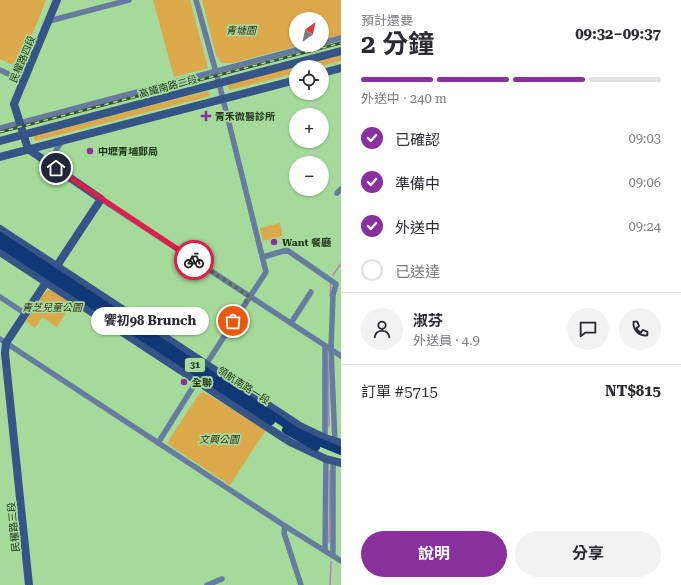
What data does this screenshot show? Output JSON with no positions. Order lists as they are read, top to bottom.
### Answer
{
  "streets": {
    "main road": ["31", "領航南路一段"],
    "street": ["民權路四段", "高鐵南路二段", "民權路三段"]
  },
  "crossings": [
    ["民權路四段", "高鐵南路二段"]
  ],
  "parks": ["青塘園", "青芝兒童公園", "文興公園"],
  "places": {
    "health": ["青禾微醫診所"],
    "other": [
      "中壢青埔郵局",
      "Want 餐廳",
      "饗初98 Brunch",
      "全聯"
    ]
  },
  "north": "top right",
  "page": {
    "heading": ["2 分鐘", "預計還要", "09:32–09:37"],
    "panel": [
      "淑芬",
      "外送員 · 4.9",
      "訂單 #5715",
      "NT$815"
    ],
    "map_buttons": ["+", "−"],
    "bar": "外送中 · 240 m",
    "list": [
      ["已確認", "09:03"],
      ["準備中", "09:06"],
      ["外送中", "09:24"],
      "已送達"
    ],
    "bubble": "饗初98 Brunch",
    "buttons": ["說明", "分享"]
  }
}
